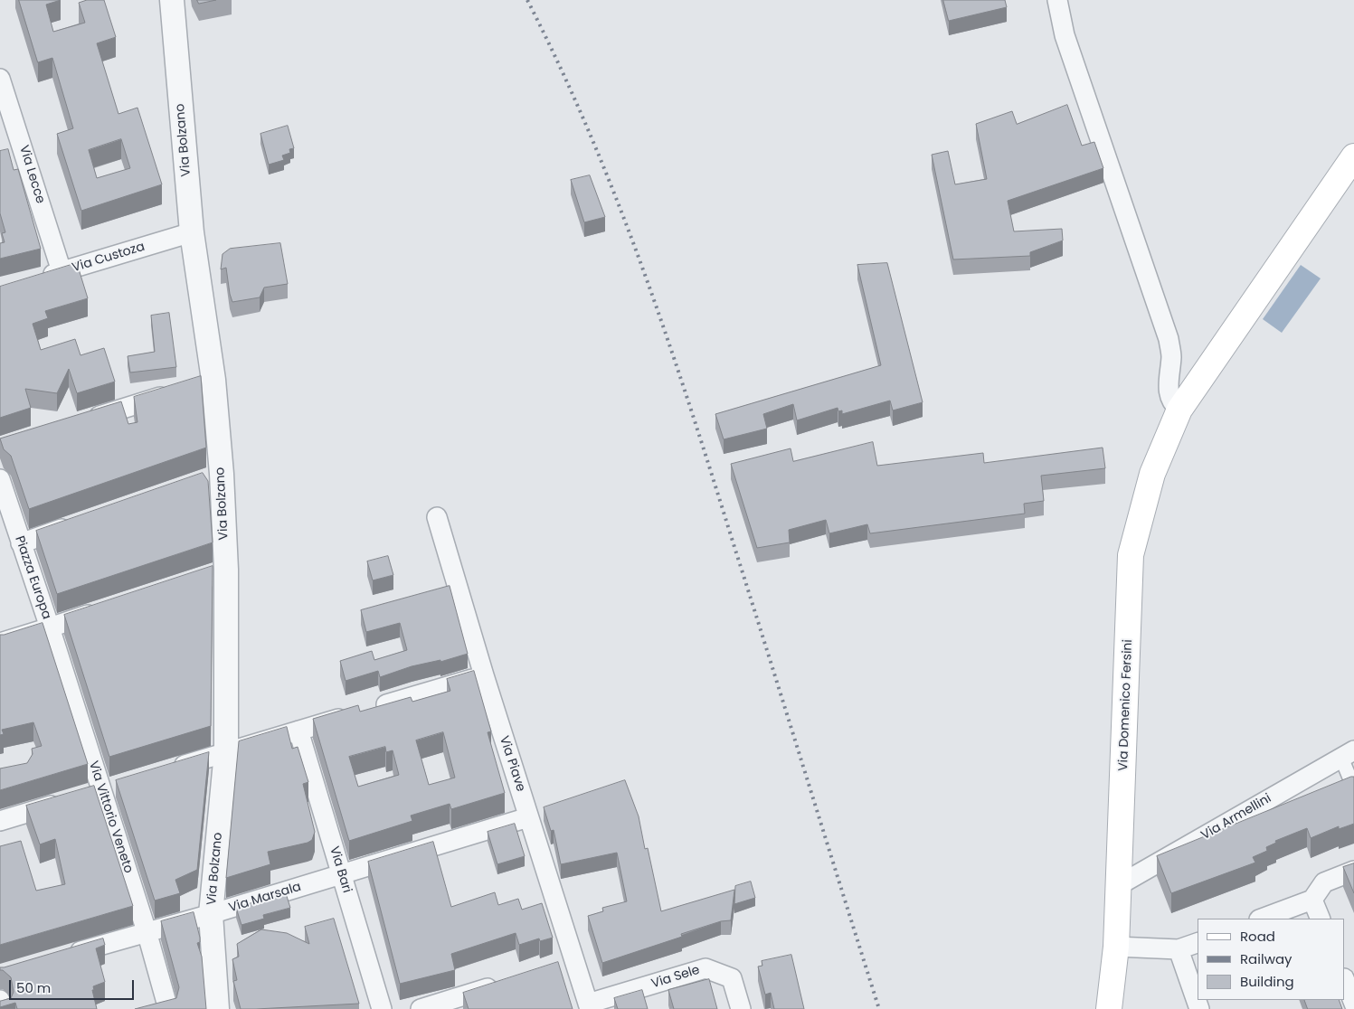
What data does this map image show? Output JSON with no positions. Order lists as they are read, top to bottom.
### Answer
{
  "streets": {
    "main road": ["Via Domenico Fersini"],
    "street": [
      "Via Bolzano",
      "Via Lecce",
      "Via Custoza",
      "Piazza Europa",
      "Via Piave",
      "Via Vittorio Veneto",
      "Via Armellini",
      "Via Bari",
      "Via Marsala",
      "Via Sele"
    ]
  },
  "crossings": [
    ["Via Bolzano", "Via Custoza"],
    ["Via Bolzano", "Via Marsala"],
    ["Via Lecce", "Via Custoza"],
    ["Piazza Europa", "Via Vittorio Veneto"],
    ["Via Domenico Fersini", "Via Armellini"],
    ["Via Piave", "Via Marsala"],
    ["Via Piave", "Via Sele"],
    ["Via Vittorio Veneto", "Via Marsala"],
    ["Via Bari", "Via Marsala"]
  ],
  "legend": ["Road", "Railway", "Building"],
  "scale_bar": "50 m"
}
